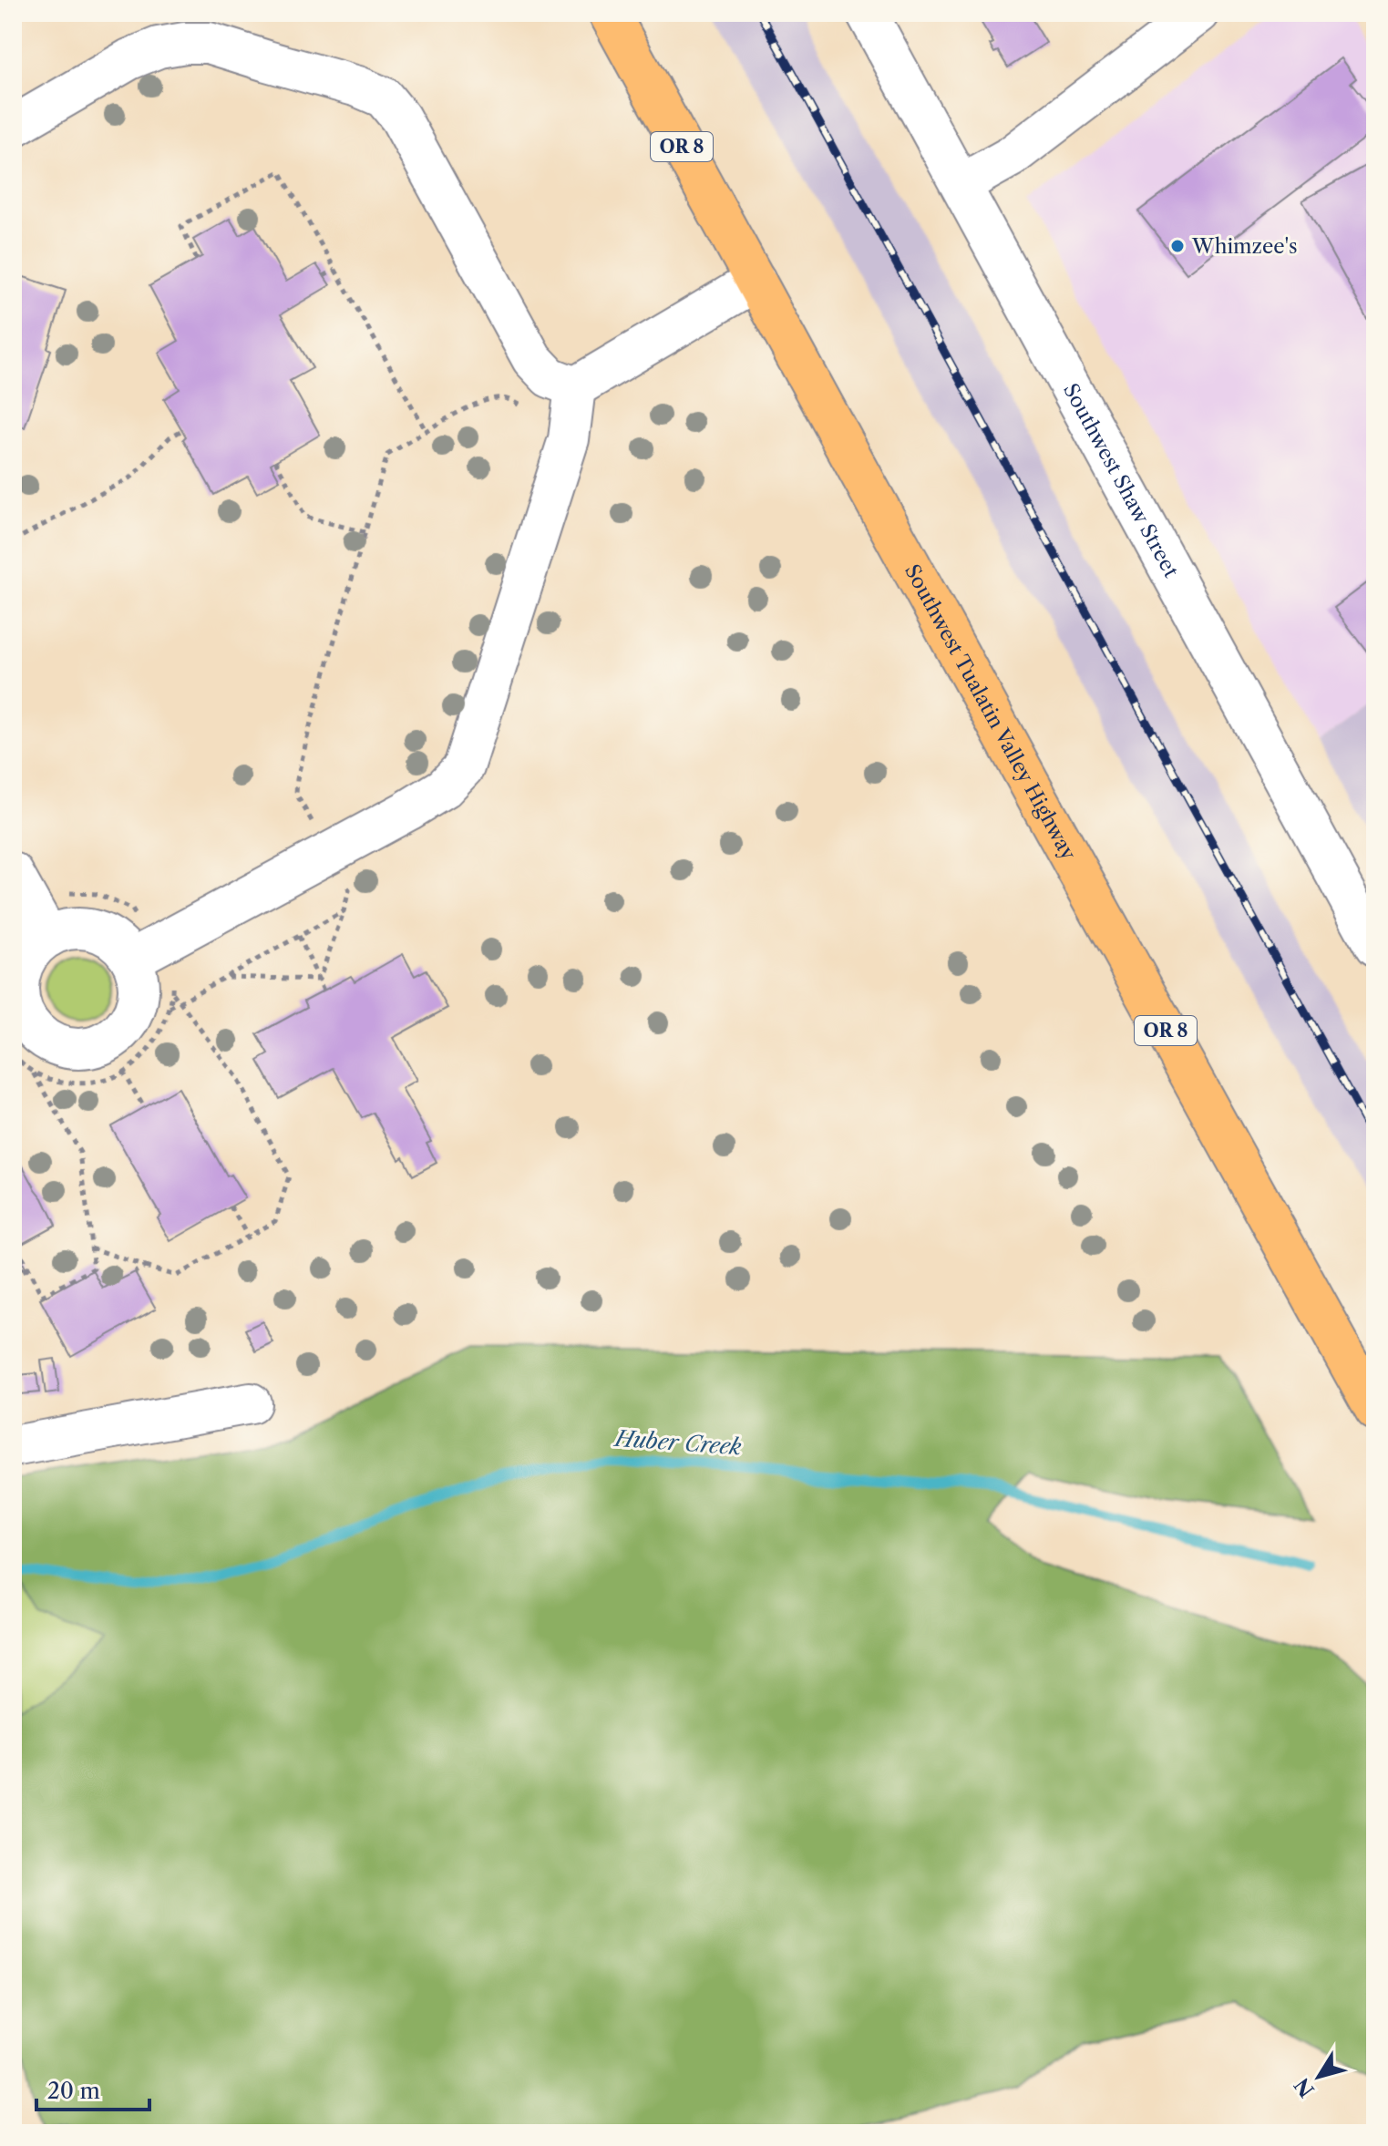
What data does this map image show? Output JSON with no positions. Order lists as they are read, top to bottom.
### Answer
{
  "streets": {
    "main road": ["OR 8", "Southwest Tualatin Valley Highway"],
    "street": ["Southwest Shaw Street"]
  },
  "water": ["Huber Creek"],
  "places": ["Whimzee's"],
  "scale_bar": "20 m",
  "north": "bottom left"
}
